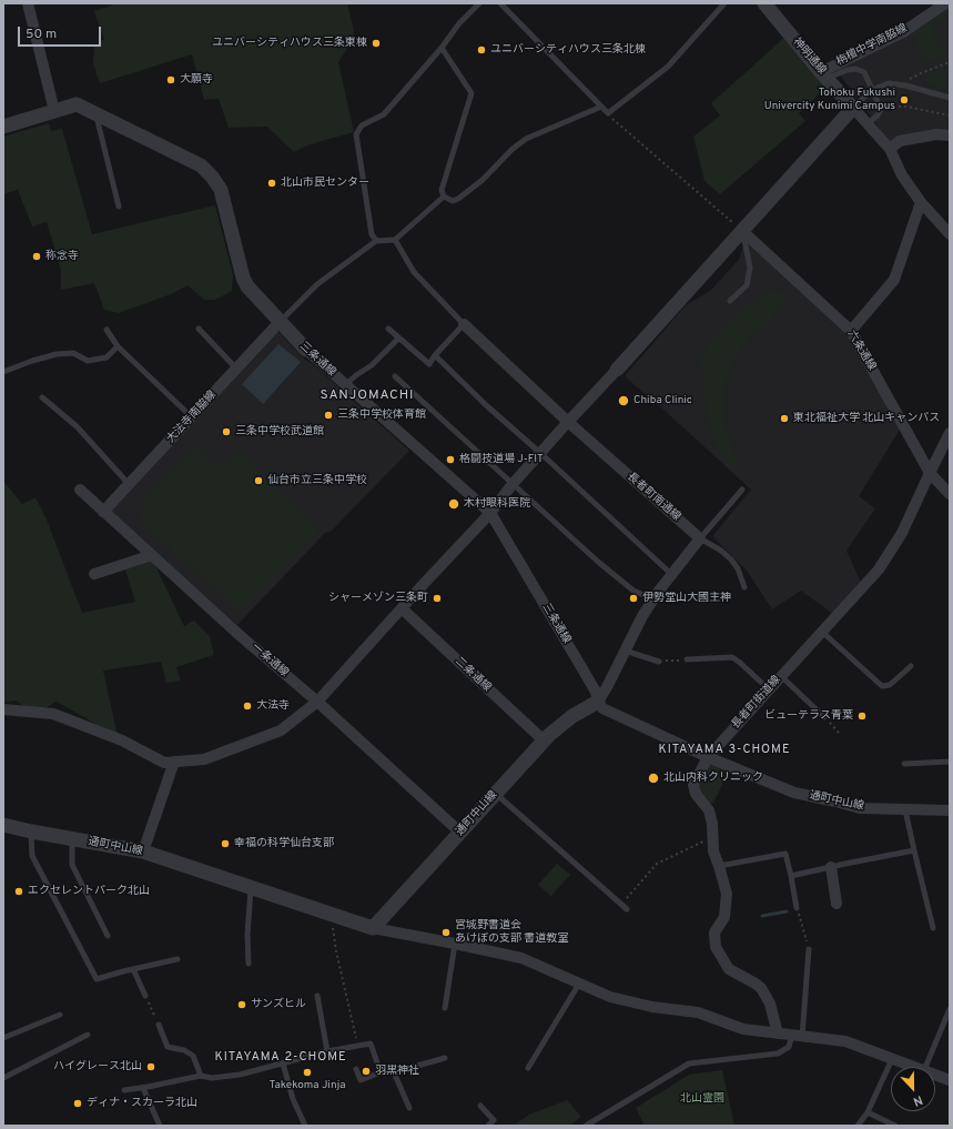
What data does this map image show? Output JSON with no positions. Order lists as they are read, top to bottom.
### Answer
{
  "streets": {
    "street": [
      "栴檀中学南脇線",
      "神明通線",
      "六条通線",
      "三条通線",
      "大法寺南脇線",
      "長者町南通線",
      "一条通線",
      "二条通線",
      "長者町街道線",
      "通町中山線"
    ]
  },
  "crossings": [
    ["栴檀中学南脇線", "神明通線"],
    ["六条通線", "長者町街道線"],
    ["三条通線", "大法寺南脇線"],
    ["三条通線", "通町中山線"],
    ["大法寺南脇線", "一条通線"],
    ["一条通線", "通町中山線"],
    ["二条通線", "通町中山線"],
    ["長者町街道線", "通町中山線"]
  ],
  "districts": ["SANJOMACHI", "KITAYAMA 3-CHOME", "KITAYAMA 2-CHOME"],
  "parks": ["北山霊園"],
  "places": [
    "ユニバーシティハウス三条東棟",
    "ユニバーシティハウス三条北棟",
    "大願寺",
    "Tohoku Fukushi Univercity Kunimi Campus",
    "北山市民センター",
    "称念寺",
    "Chiba Clinic",
    "三条中学校体育館",
    "東北福祉大学 北山キャンパス",
    "三条中学校武道館",
    "格闘技道場 J-FIT",
    "仙台市立三条中学校",
    "木村眼科医院",
    "シャーメゾン三条町",
    "伊勢堂山大國主神",
    "大法寺",
    "ビューテラス青葉",
    "北山内科クリニック",
    "幸福の科学仙台支部",
    "エクセレントパーク北山",
    "宮城野書道会 あけぼの支部 書道教室",
    "サンズヒル",
    "ハイグレース北山",
    "羽黒神社",
    "Takekoma Jinja",
    "ディナ・スカーラ北山"
  ],
  "scale_bar": "50 m",
  "north": "bottom"
}
